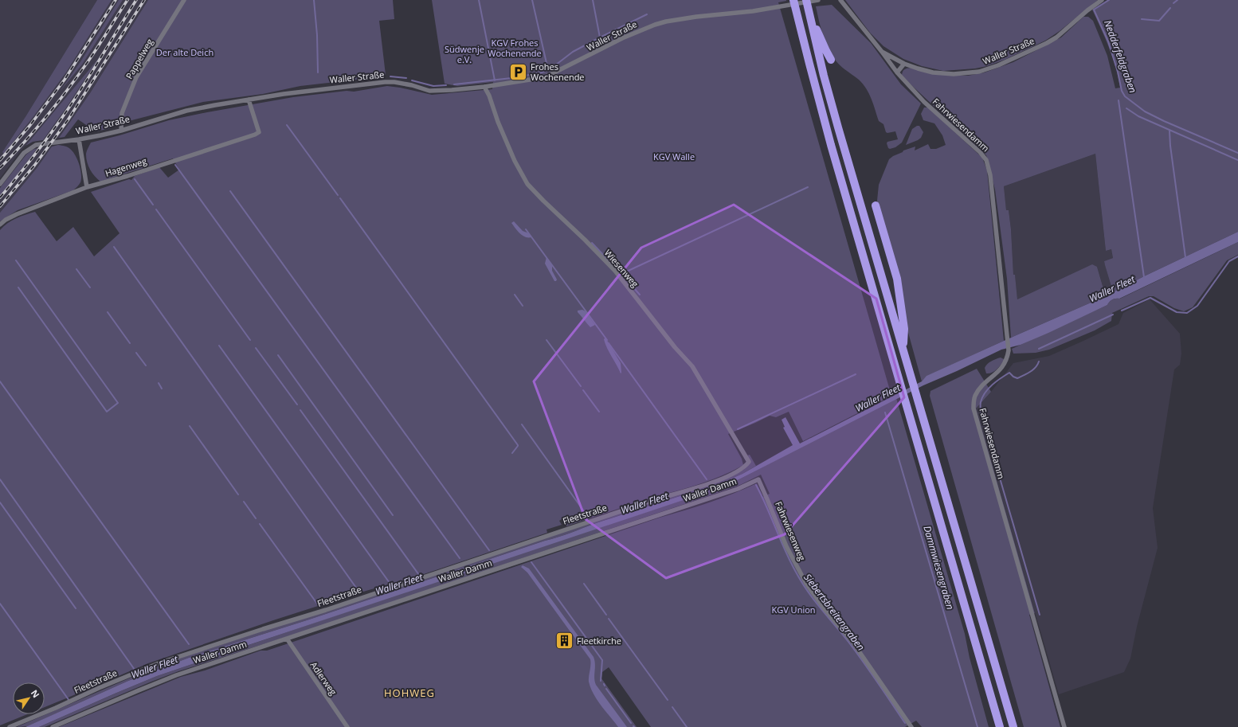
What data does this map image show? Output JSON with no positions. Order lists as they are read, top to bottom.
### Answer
{
  "streets": {
    "street": [
      "Waller Straße",
      "Pappelweg",
      "Fahrwiesendamm",
      "Hagenweg",
      "Wiesenweg",
      "Waller Damm",
      "Fleetstraße",
      "Fahrwiesenweg",
      "Adlerweg"
    ]
  },
  "crossings": [
    ["Waller Straße", "Pappelweg"],
    ["Waller Straße", "Fahrwiesendamm"],
    ["Waller Straße", "Hagenweg"],
    ["Waller Straße", "Wiesenweg"],
    ["Wiesenweg", "Fleetstraße"],
    ["Waller Damm", "Fahrwiesenweg"],
    ["Waller Damm", "Adlerweg"]
  ],
  "districts": ["HOHWEG"],
  "water": [
    "Nedderfeldgraben",
    "Waller Fleet",
    "Dammwiesengraben",
    "Siebertsbreitengraben"
  ],
  "parks": [
    "KGV Frohes Wochenende",
    "Südwenje e.V.",
    "Der alte Deich",
    "KGV Walle",
    "KGV Union"
  ],
  "places": {
    "parking": ["Frohes Wochenende"],
    "building": ["Fleetkirche"]
  },
  "north": "top right"
}
